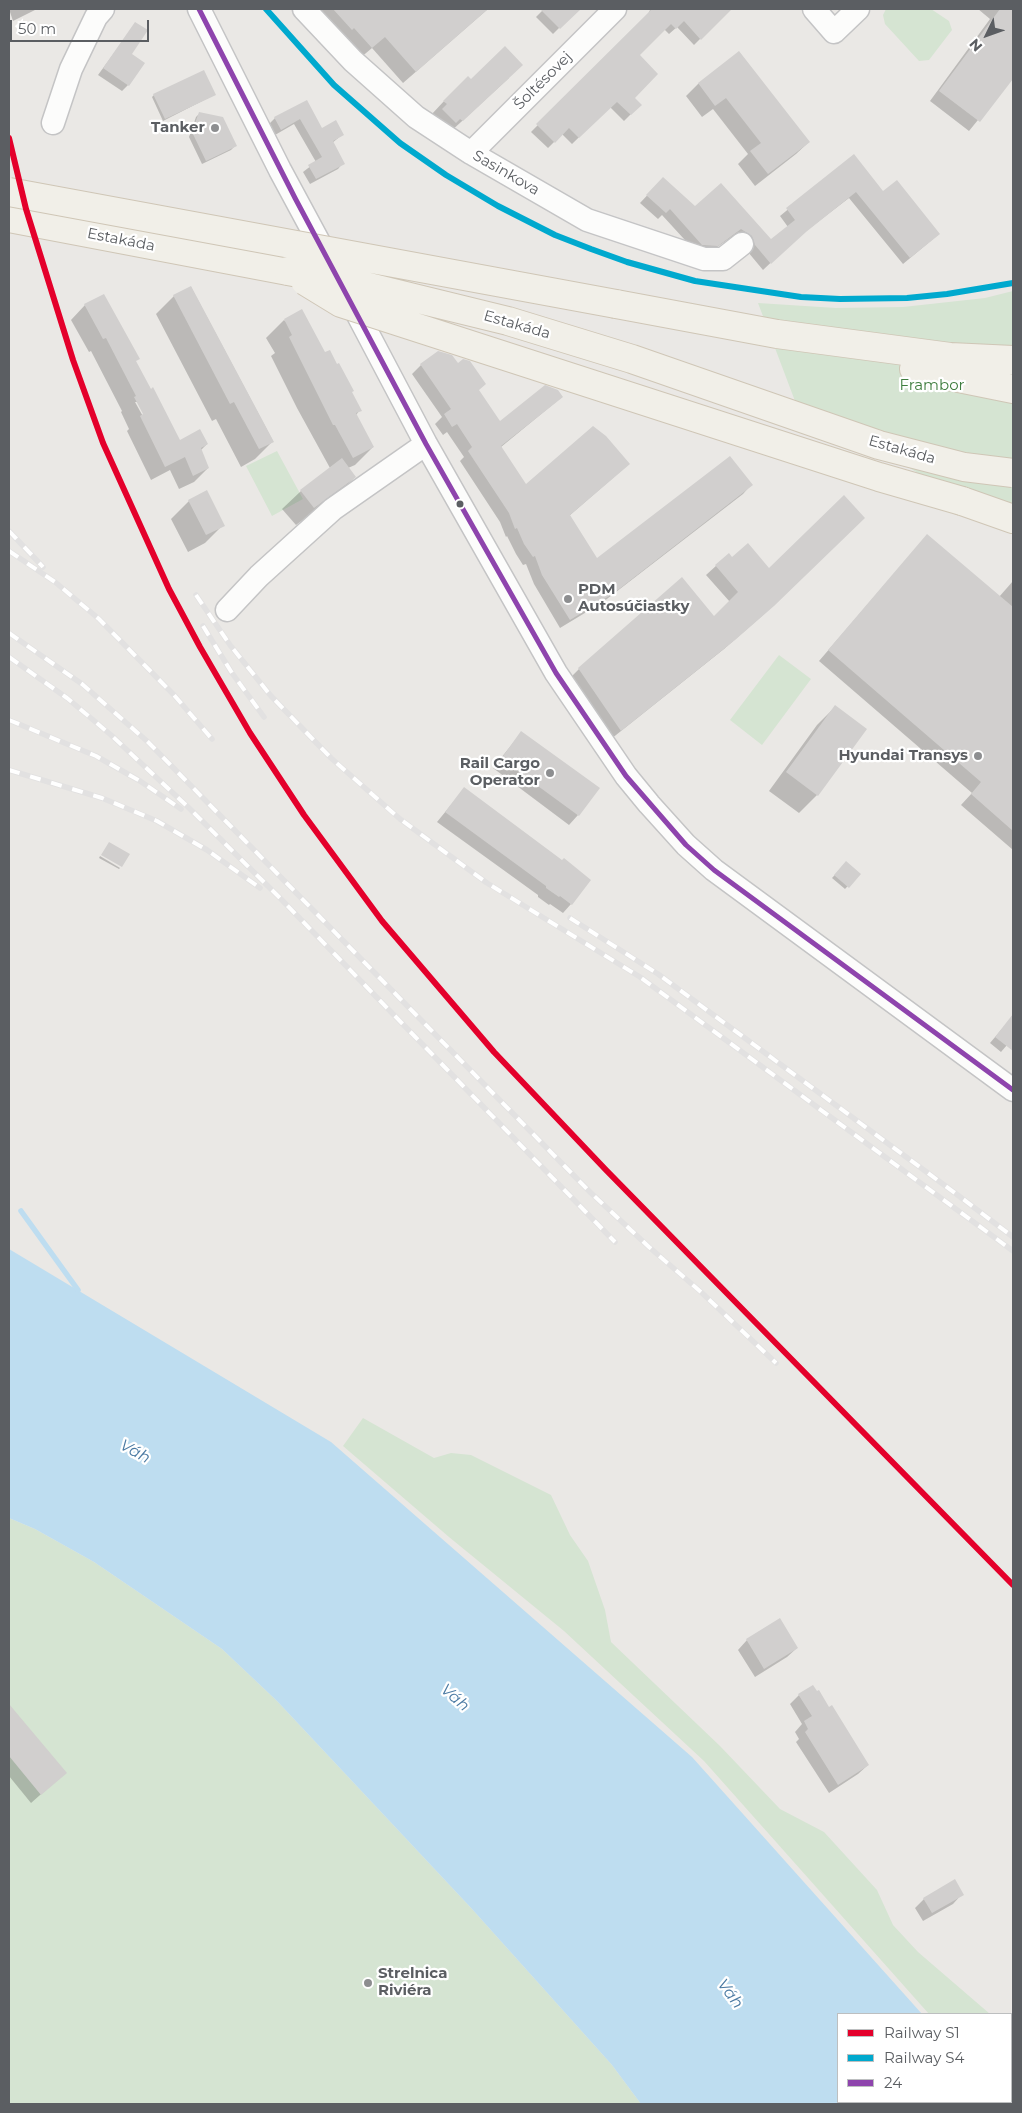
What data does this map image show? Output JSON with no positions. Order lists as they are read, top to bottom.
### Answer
{
  "streets": {
    "main road": ["Estakáda"],
    "street": ["Šoltésovej", "Sasinkova"]
  },
  "crossings": [
    ["Šoltésovej", "Sasinkova"]
  ],
  "water": ["Váh"],
  "parks": ["Frambor"],
  "places": [
    "Tanker",
    "PDM Autosúčiastky",
    "Hyundai Transys",
    "Rail Cargo Operator",
    "Strelnica Riviéra"
  ],
  "lines": ["rail line S4", "transit line 24", "rail line S1"],
  "legend": ["Railway S1", "Railway S4", "24"],
  "scale_bar": "50 m",
  "north": "bottom left"
}
